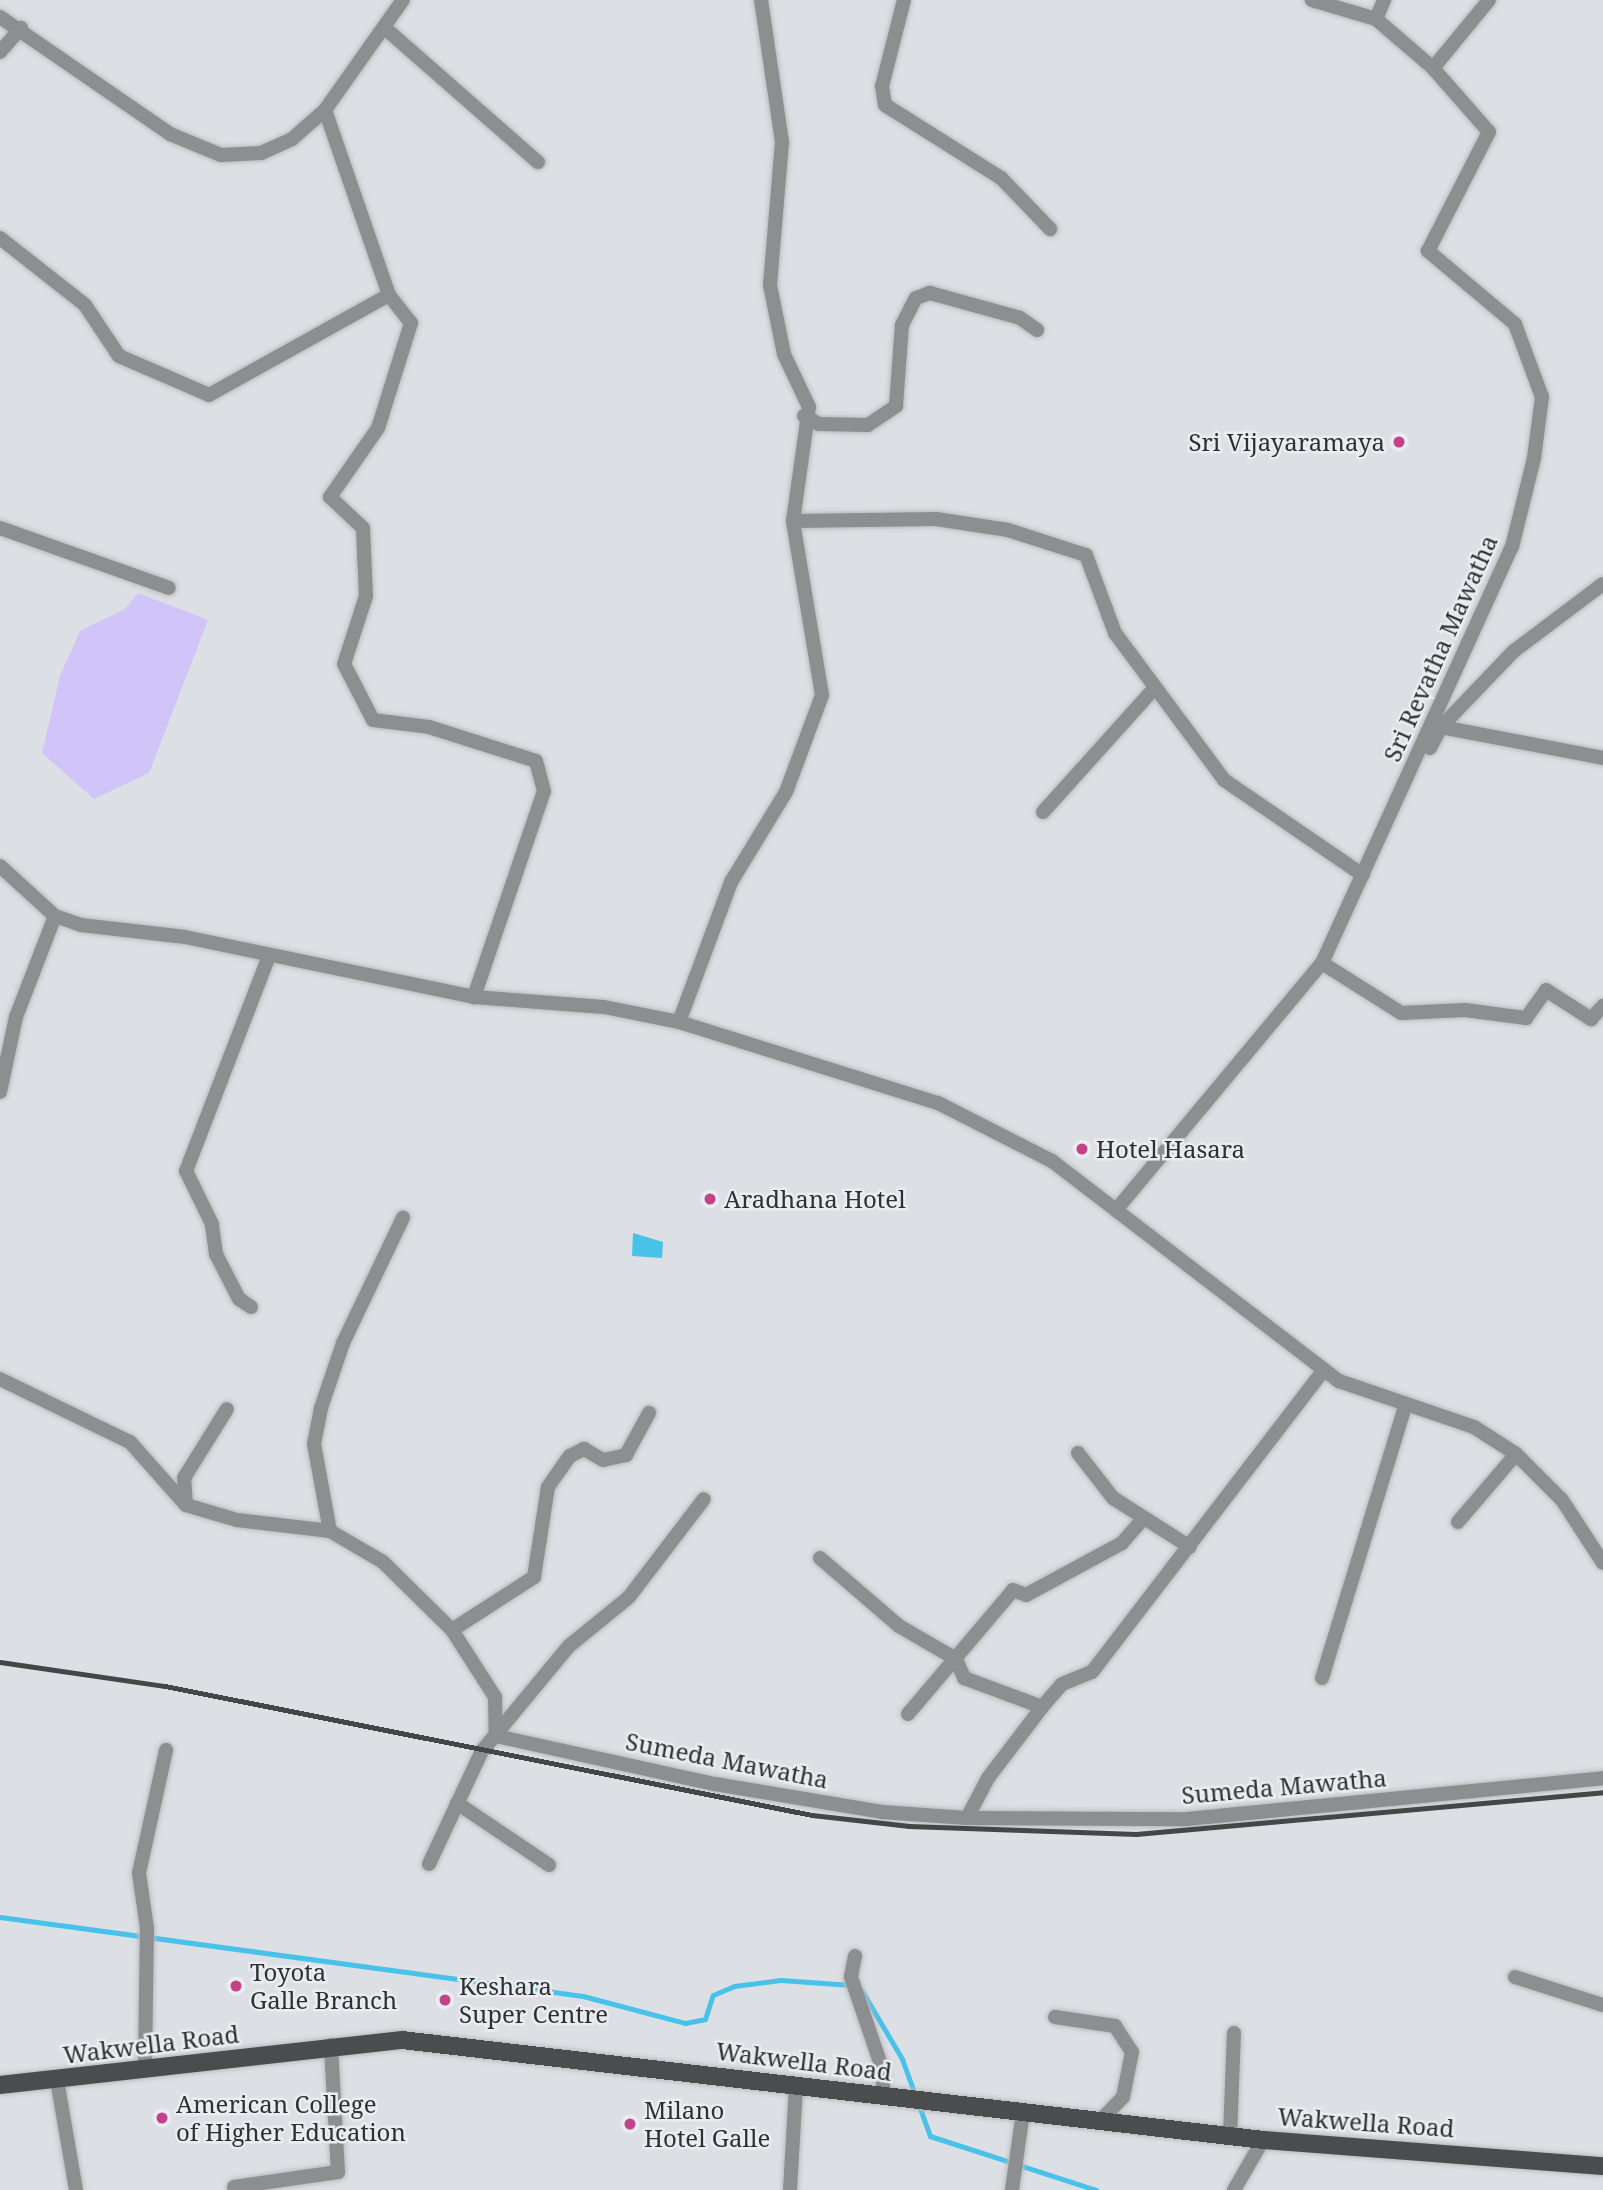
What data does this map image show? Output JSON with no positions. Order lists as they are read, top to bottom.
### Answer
{
  "streets": {
    "main road": ["Wakwella Road"],
    "street": ["Sri Revatha Mawatha", "Sumeda Mawatha"]
  },
  "places": [
    "Sri Vijayaramaya",
    "Hotel Hasara",
    "Aradhana Hotel",
    "Toyota Galle Branch",
    "Keshara Super Centre",
    "American College of Higher Education",
    "Milano Hotel Galle"
  ]
}
